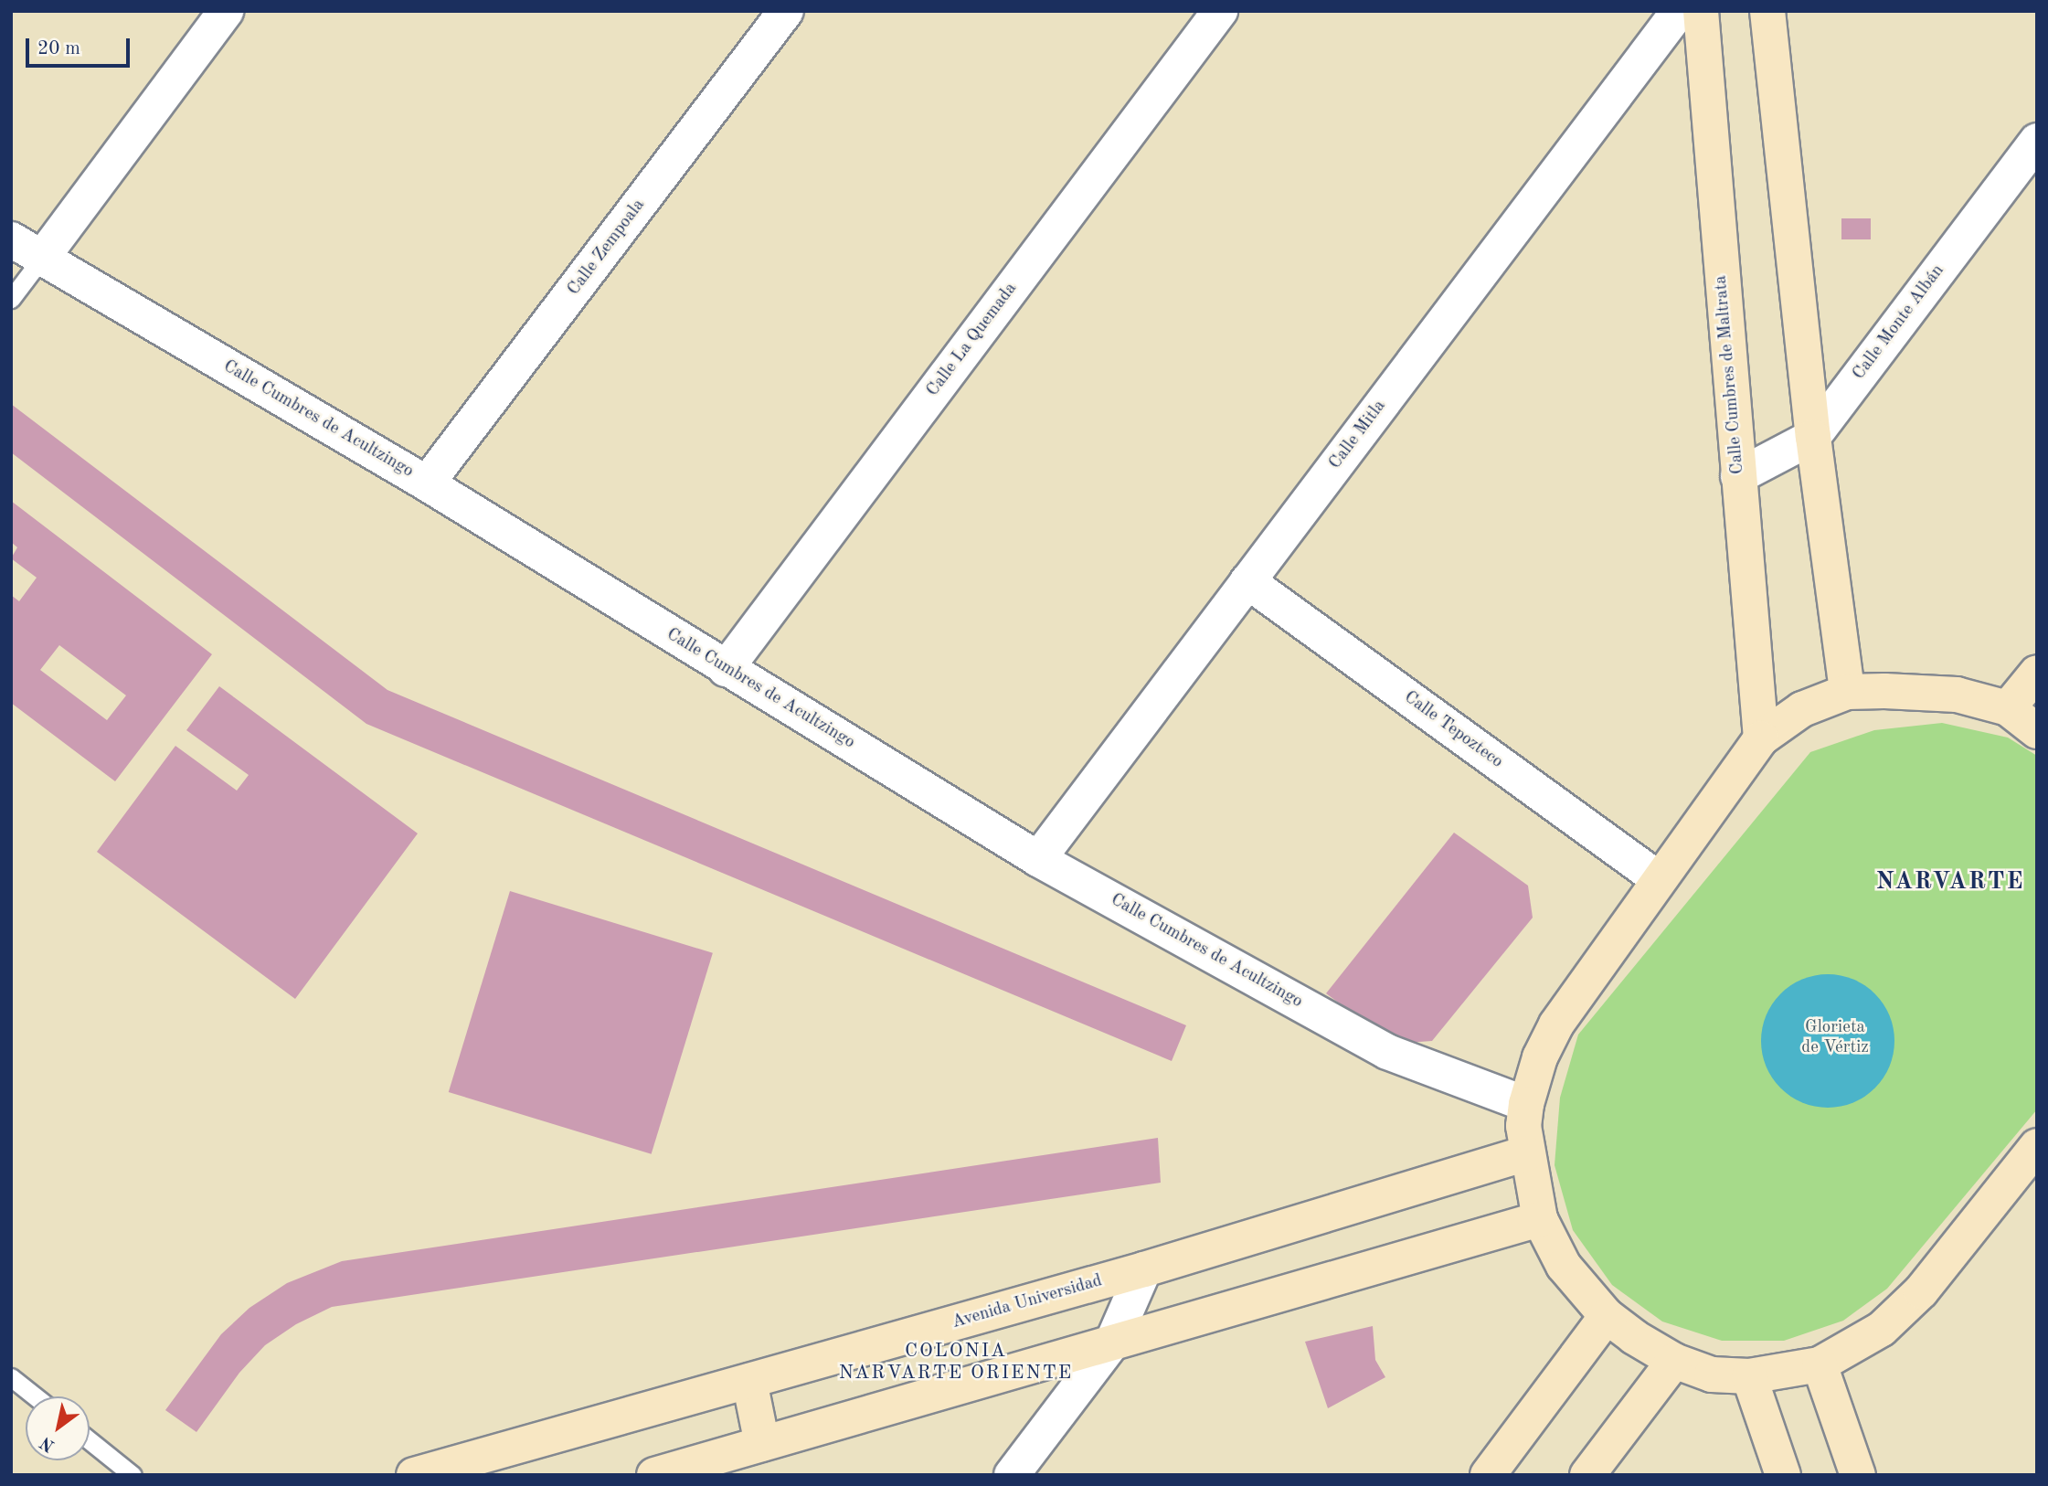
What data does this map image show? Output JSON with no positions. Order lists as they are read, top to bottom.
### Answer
{
  "streets": {
    "main road": ["Calle Cumbres de Maltrata", "Avenida Universidad"],
    "street": [
      "Calle Zempoala",
      "Calle Monte Albán",
      "Calle La Quemada",
      "Calle Cumbres de Acultzingo",
      "Calle Mitla",
      "Calle Tepozteco"
    ]
  },
  "crossings": [
    ["Calle Zempoala", "Calle Cumbres de Acultzingo"],
    ["Calle Monte Albán", "Calle Cumbres de Maltrata"],
    ["Calle La Quemada", "Calle Cumbres de Acultzingo"],
    ["Calle Cumbres de Acultzingo", "Calle Mitla"],
    ["Calle Mitla", "Calle Tepozteco"]
  ],
  "districts": ["NARVARTE", "COLONIA NARVARTE ORIENTE"],
  "parks": ["Glorieta de Vértiz"],
  "scale_bar": "20 m",
  "north": "bottom left"
}
